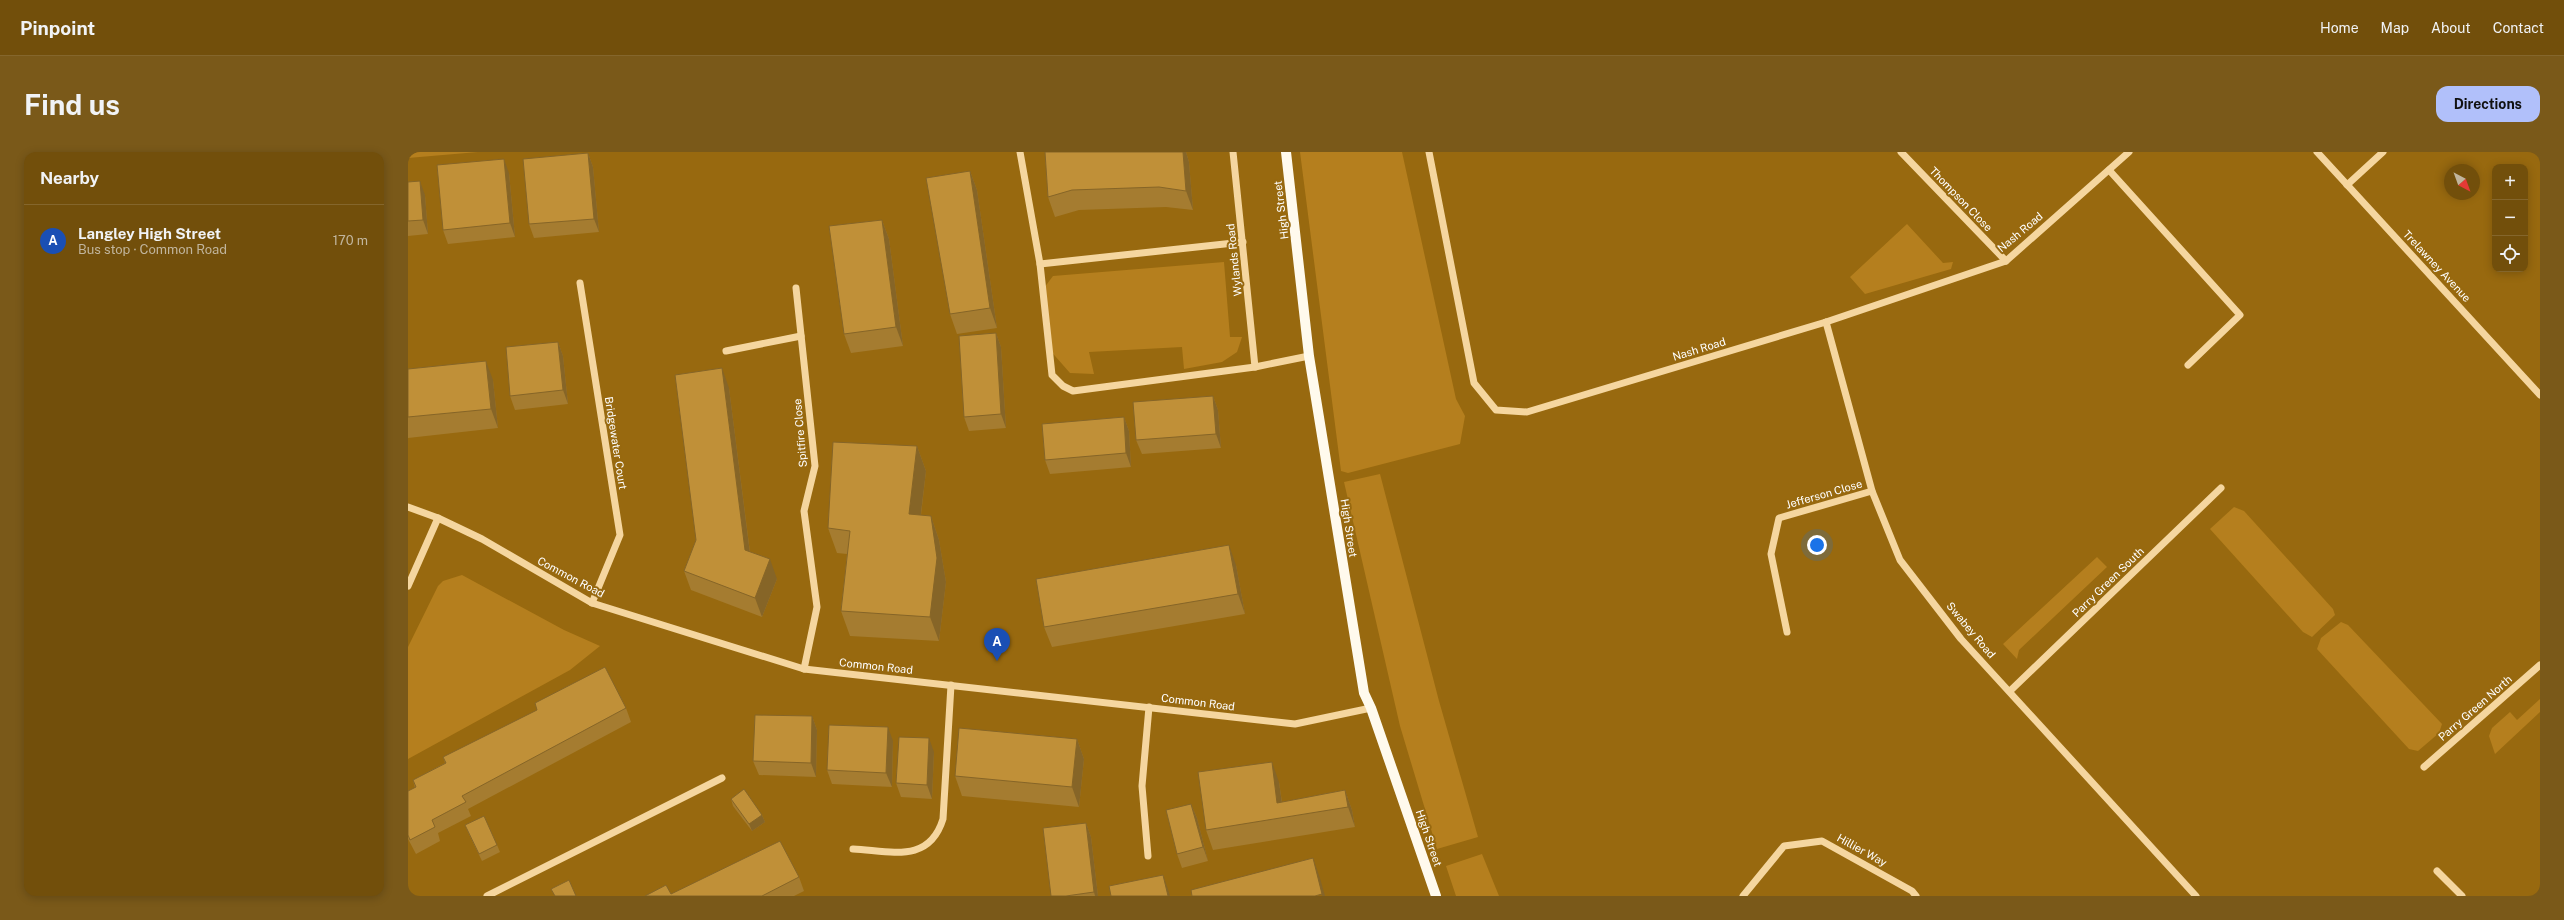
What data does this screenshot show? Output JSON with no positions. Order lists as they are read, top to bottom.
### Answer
{
  "streets": {
    "main road": ["High Street"],
    "street": [
      "Thompson Close",
      "Nash Road",
      "Wylands Road",
      "Trelawney Avenue",
      "Spitfire Close",
      "Bridgewater Court",
      "Jefferson Close",
      "Common Road",
      "Parry Green South",
      "Swabey Road",
      "Parry Green North",
      "Hillier Way"
    ]
  },
  "crossings": [
    ["Thompson Close", "Nash Road"],
    ["High Street", "Common Road"],
    ["Nash Road", "Swabey Road"],
    ["Spitfire Close", "Common Road"],
    ["Bridgewater Court", "Common Road"],
    ["Jefferson Close", "Swabey Road"],
    ["Parry Green South", "Swabey Road"]
  ],
  "north": "bottom right",
  "page": {
    "header": "Pinpoint",
    "nav": [
      "Home",
      "Map",
      "About",
      "Contact"
    ],
    "buttons": "Directions",
    "title": "Find us",
    "heading": "Nearby",
    "map_buttons": ["+", "−"],
    "list": [
      {
        "mark": "A",
        "name": "Langley High Street",
        "note": "Bus stop · Common Road",
        "value": "170 m"
      }
    ],
    "pins": "A"
  }
}
